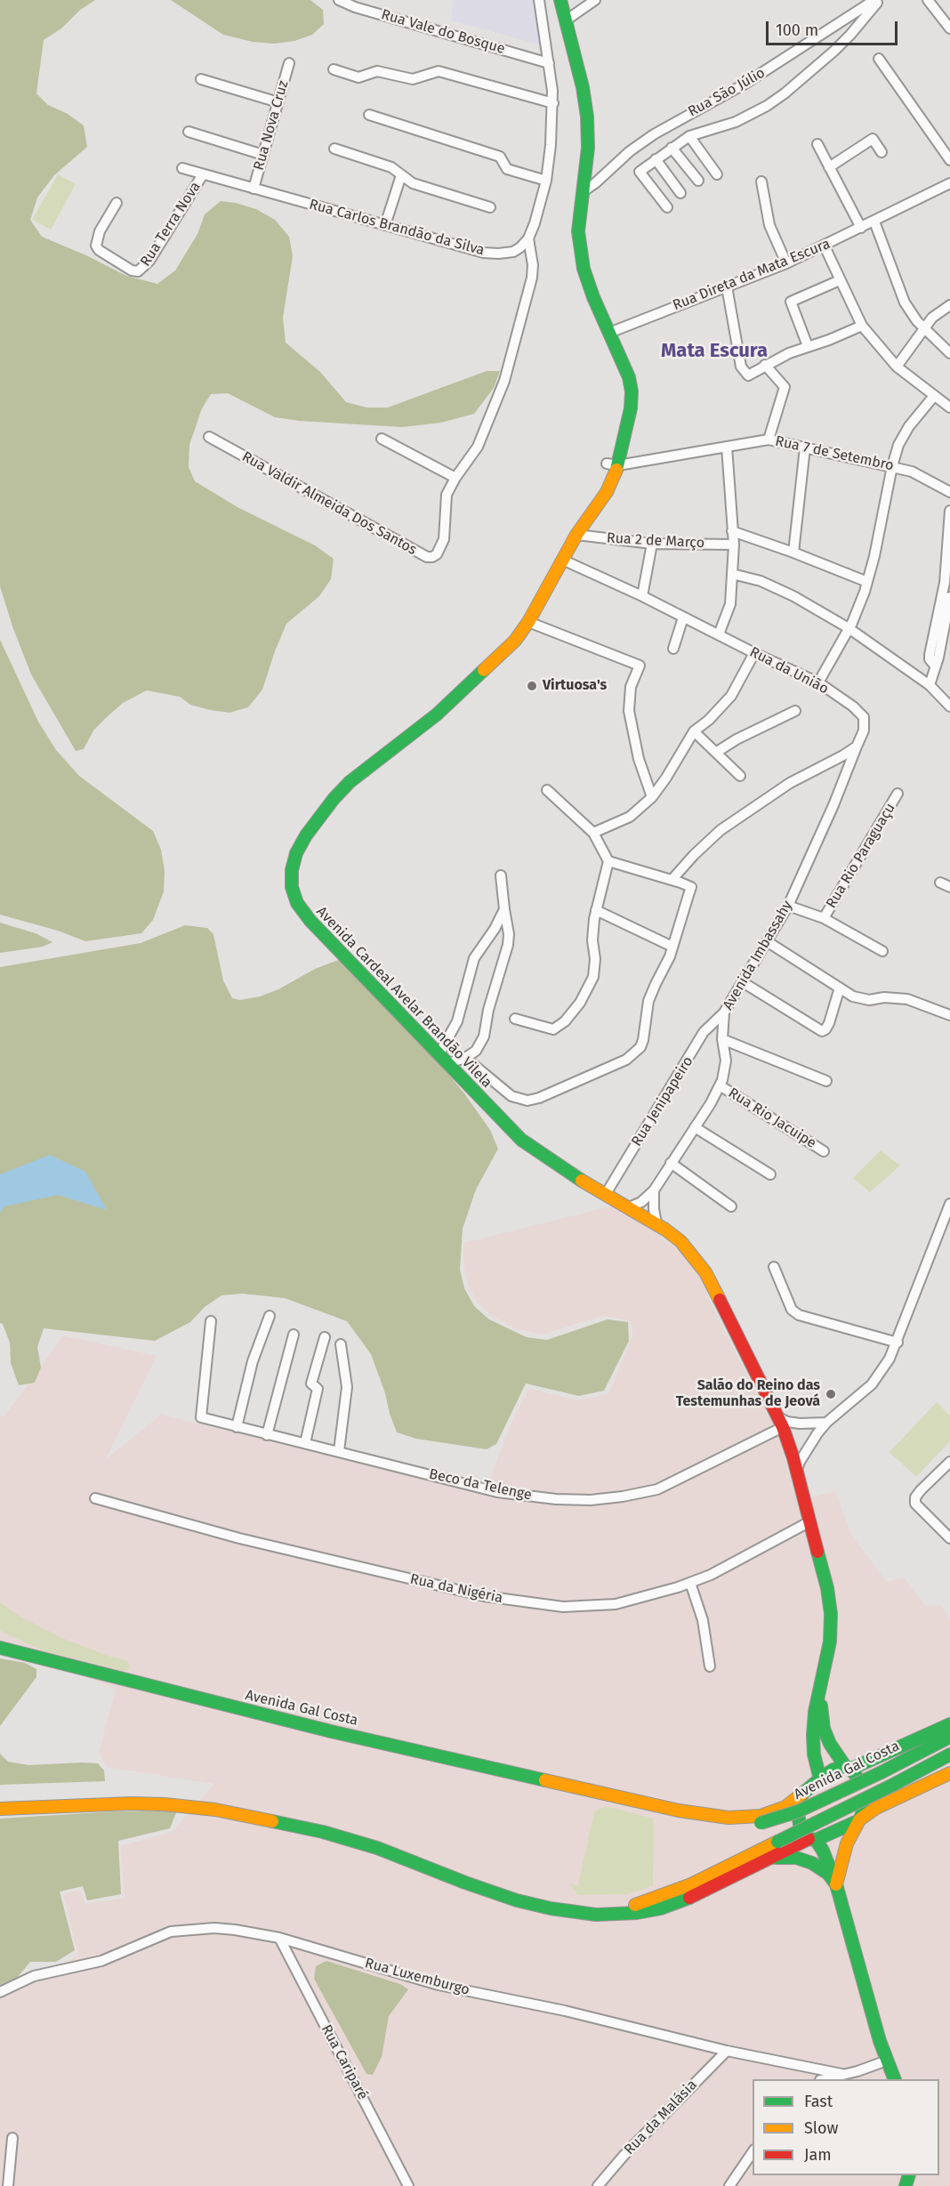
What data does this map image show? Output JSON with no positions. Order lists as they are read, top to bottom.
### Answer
{
  "streets": {
    "main road": ["Avenida Cardeal Avelar Brandão Vilela", "Avenida Gal Costa"],
    "street": [
      "Rua Vale do Bosque",
      "Rua São Júlio",
      "Rua Nova Cruz",
      "Rua Terra Nova",
      "Rua Carlos Brandão da Silva",
      "Rua Direta da Mata Escura",
      "Rua 7 de Setembro",
      "Rua Valdir Almeida Dos Santos",
      "Rua 2 de Março",
      "Rua da União",
      "Rua Rio Paraguaçu",
      "Avenida Imbassahy",
      "Rua Jenipapeiro",
      "Rua Rio Jacuipe",
      "Beco da Telenge",
      "Rua da Nigéria",
      "Rua Luxemburgo",
      "Rua Cariparé",
      "Rua da Malásia"
    ]
  },
  "crossings": [
    ["Rua São Júlio", "Avenida Cardeal Avelar Brandão Vilela"],
    ["Rua Nova Cruz", "Rua Carlos Brandão da Silva"],
    ["Rua Terra Nova", "Rua Carlos Brandão da Silva"],
    ["Rua Carlos Brandão da Silva", "Rua Valdir Almeida Dos Santos"],
    ["Rua Direta da Mata Escura", "Avenida Cardeal Avelar Brandão Vilela"],
    ["Rua 7 de Setembro", "Avenida Cardeal Avelar Brandão Vilela"],
    ["Rua 2 de Março", "Avenida Cardeal Avelar Brandão Vilela"],
    ["Rua da União", "Avenida Imbassahy"],
    ["Rua da União", "Avenida Cardeal Avelar Brandão Vilela"],
    ["Avenida Imbassahy", "Avenida Cardeal Avelar Brandão Vilela"],
    ["Avenida Imbassahy", "Rua Jenipapeiro"],
    ["Avenida Imbassahy", "Rua Rio Jacuipe"],
    ["Avenida Cardeal Avelar Brandão Vilela", "Rua Jenipapeiro"],
    ["Avenida Cardeal Avelar Brandão Vilela", "Beco da Telenge"],
    ["Avenida Cardeal Avelar Brandão Vilela", "Rua da Nigéria"],
    ["Avenida Cardeal Avelar Brandão Vilela", "Avenida Gal Costa"],
    ["Rua Luxemburgo", "Rua Cariparé"],
    ["Rua Luxemburgo", "Rua da Malásia"]
  ],
  "districts": ["Mata Escura"],
  "places": ["Virtuosa's", "Salão do Reino das Testemunhas de Jeová"],
  "legend": ["Fast", "Slow", "Jam"],
  "scale_bar": "100 m"
}
